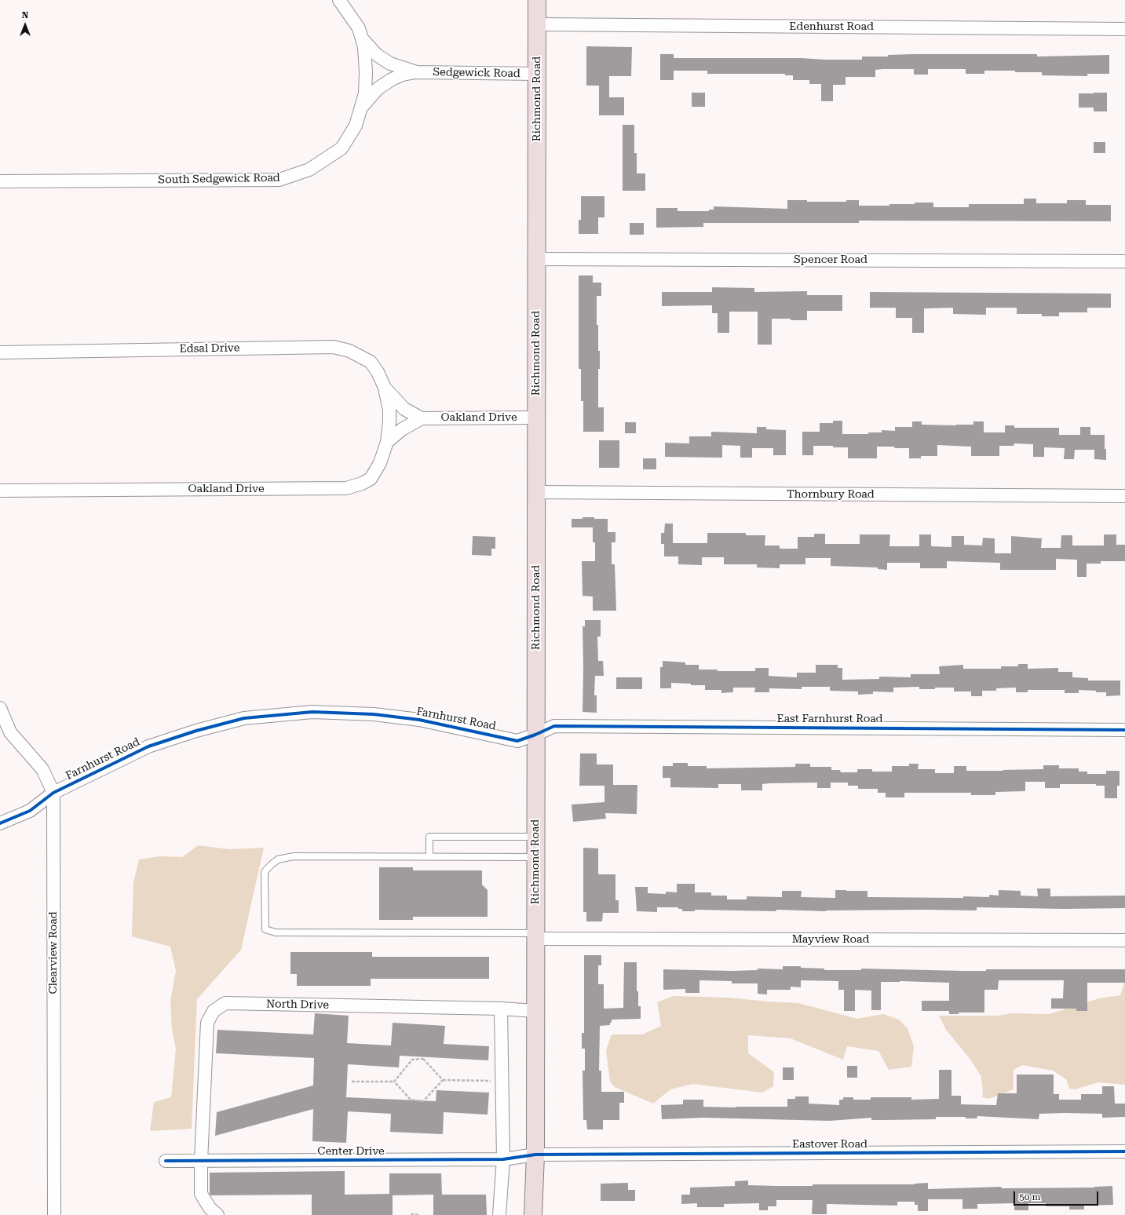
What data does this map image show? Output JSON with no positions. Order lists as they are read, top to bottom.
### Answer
{
  "streets": {
    "main road": ["Richmond Road"],
    "street": [
      "Edenhurst Road",
      "Sedgewick Road",
      "South Sedgewick Road",
      "Spencer Road",
      "Edsal Drive",
      "Oakland Drive",
      "Thornbury Road",
      "Farnhurst Road",
      "East Farnhurst Road",
      "Mayview Road",
      "Clearview Road",
      "North Drive",
      "Eastover Road",
      "Center Drive"
    ]
  },
  "crossings": [
    ["Edenhurst Road", "Richmond Road"],
    ["Sedgewick Road", "Richmond Road"],
    ["Richmond Road", "Spencer Road"],
    ["Richmond Road", "Oakland Drive"],
    ["Richmond Road", "Thornbury Road"],
    ["Richmond Road", "Farnhurst Road"],
    ["Richmond Road", "East Farnhurst Road"],
    ["Richmond Road", "Mayview Road"],
    ["Richmond Road", "North Drive"],
    ["Richmond Road", "Eastover Road"],
    ["Richmond Road", "Center Drive"],
    ["Edsal Drive", "Oakland Drive"],
    ["Farnhurst Road", "East Farnhurst Road"],
    ["Farnhurst Road", "Clearview Road"],
    ["North Drive", "Center Drive"],
    ["Eastover Road", "Center Drive"]
  ],
  "scale_bar": "50 m",
  "north": "top"
}
